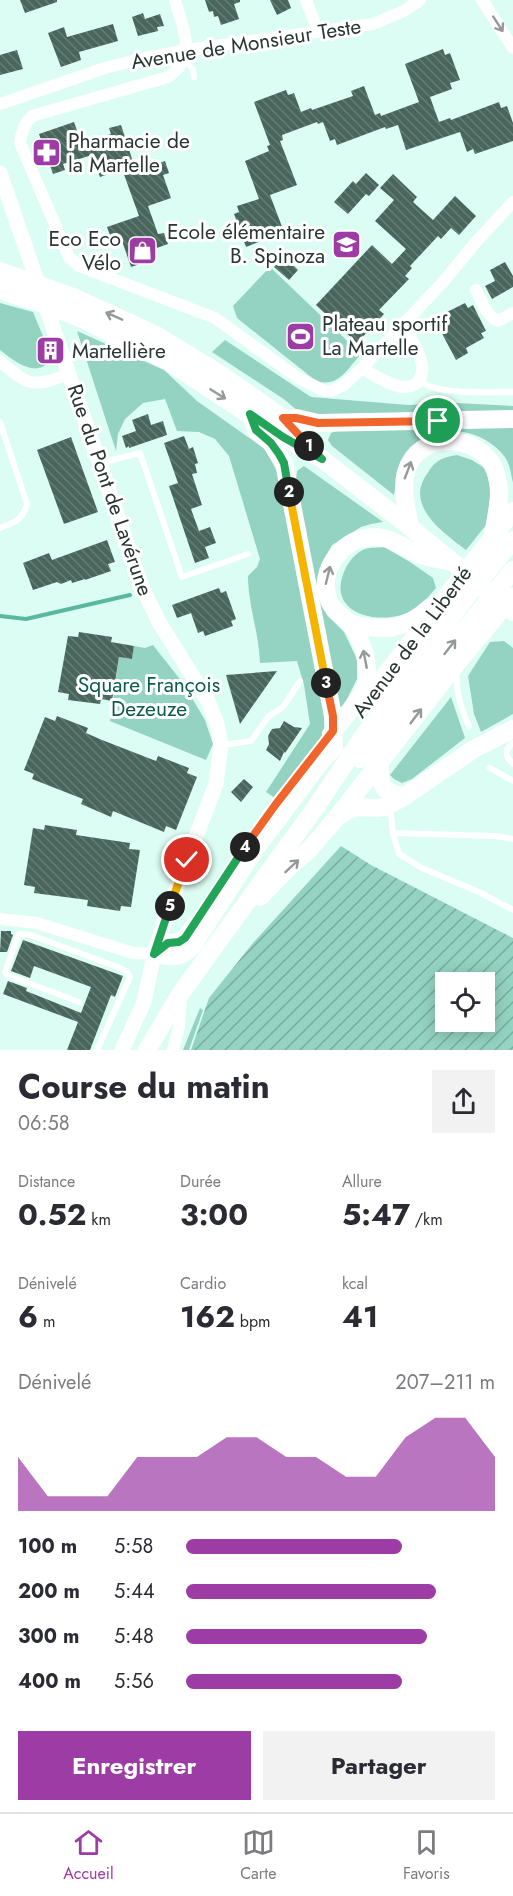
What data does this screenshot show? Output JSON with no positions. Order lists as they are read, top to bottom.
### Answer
{
  "streets": {
    "main road": ["Avenue de la Liberté"],
    "street": ["Avenue de Monsieur Teste", "Rue du Pont de Lavérune"]
  },
  "parks": ["Square François Dezeuze"],
  "places": {
    "pharmacy": ["Pharmacie de la Martelle"],
    "school or university": ["Ecole élémentaire B. Spinoza"],
    "shop": ["Eco Eco Vélo"],
    "sports": ["Plateau sportif La Martelle"],
    "building": ["Martellière"]
  },
  "page": {
    "pins": [
      "1",
      "2",
      "3",
      "4",
      "5"
    ],
    "heading": ["Course du matin", "06:58"],
    "stats": [
      ["Distance", "0.52 km"],
      ["Durée", "3:00"],
      ["Allure", "5:47 /km"],
      ["Dénivelé", "6 m"],
      ["Cardio", "162 bpm"],
      ["kcal", "41"]
    ],
    "chart": ["Dénivelé", "207–211 m"],
    "list": [
      {
        "name": "100 m",
        "note": "5:58"
      },
      {
        "name": "200 m",
        "note": "5:44"
      },
      {
        "name": "300 m",
        "note": "5:48"
      },
      {
        "name": "400 m",
        "note": "5:56"
      }
    ],
    "buttons": ["Enregistrer", "Partager"],
    "tabs": ["Accueil", "Carte", "Favoris"]
  }
}
